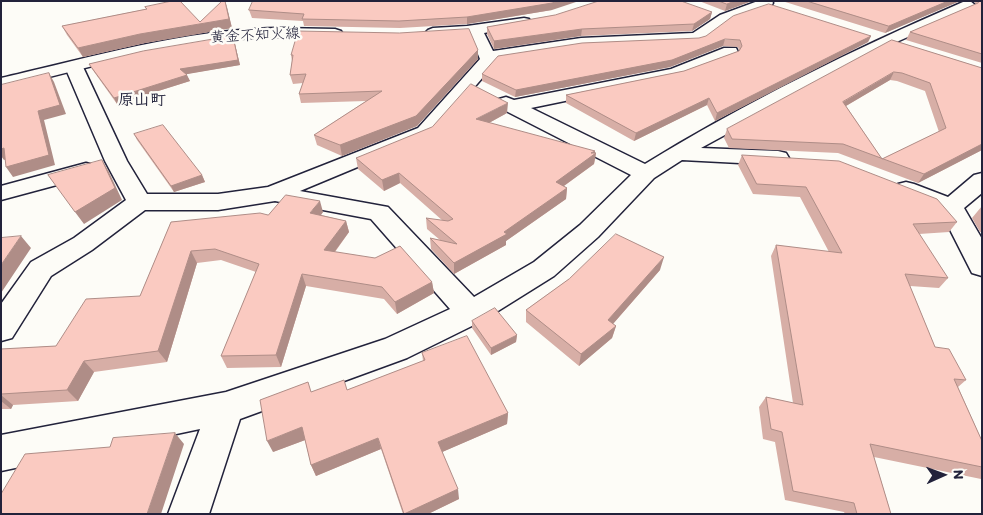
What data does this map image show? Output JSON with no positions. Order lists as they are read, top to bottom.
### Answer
{
  "streets": {
    "street": ["黄金不知火線"]
  },
  "districts": ["原山町"],
  "north": "right"
}
